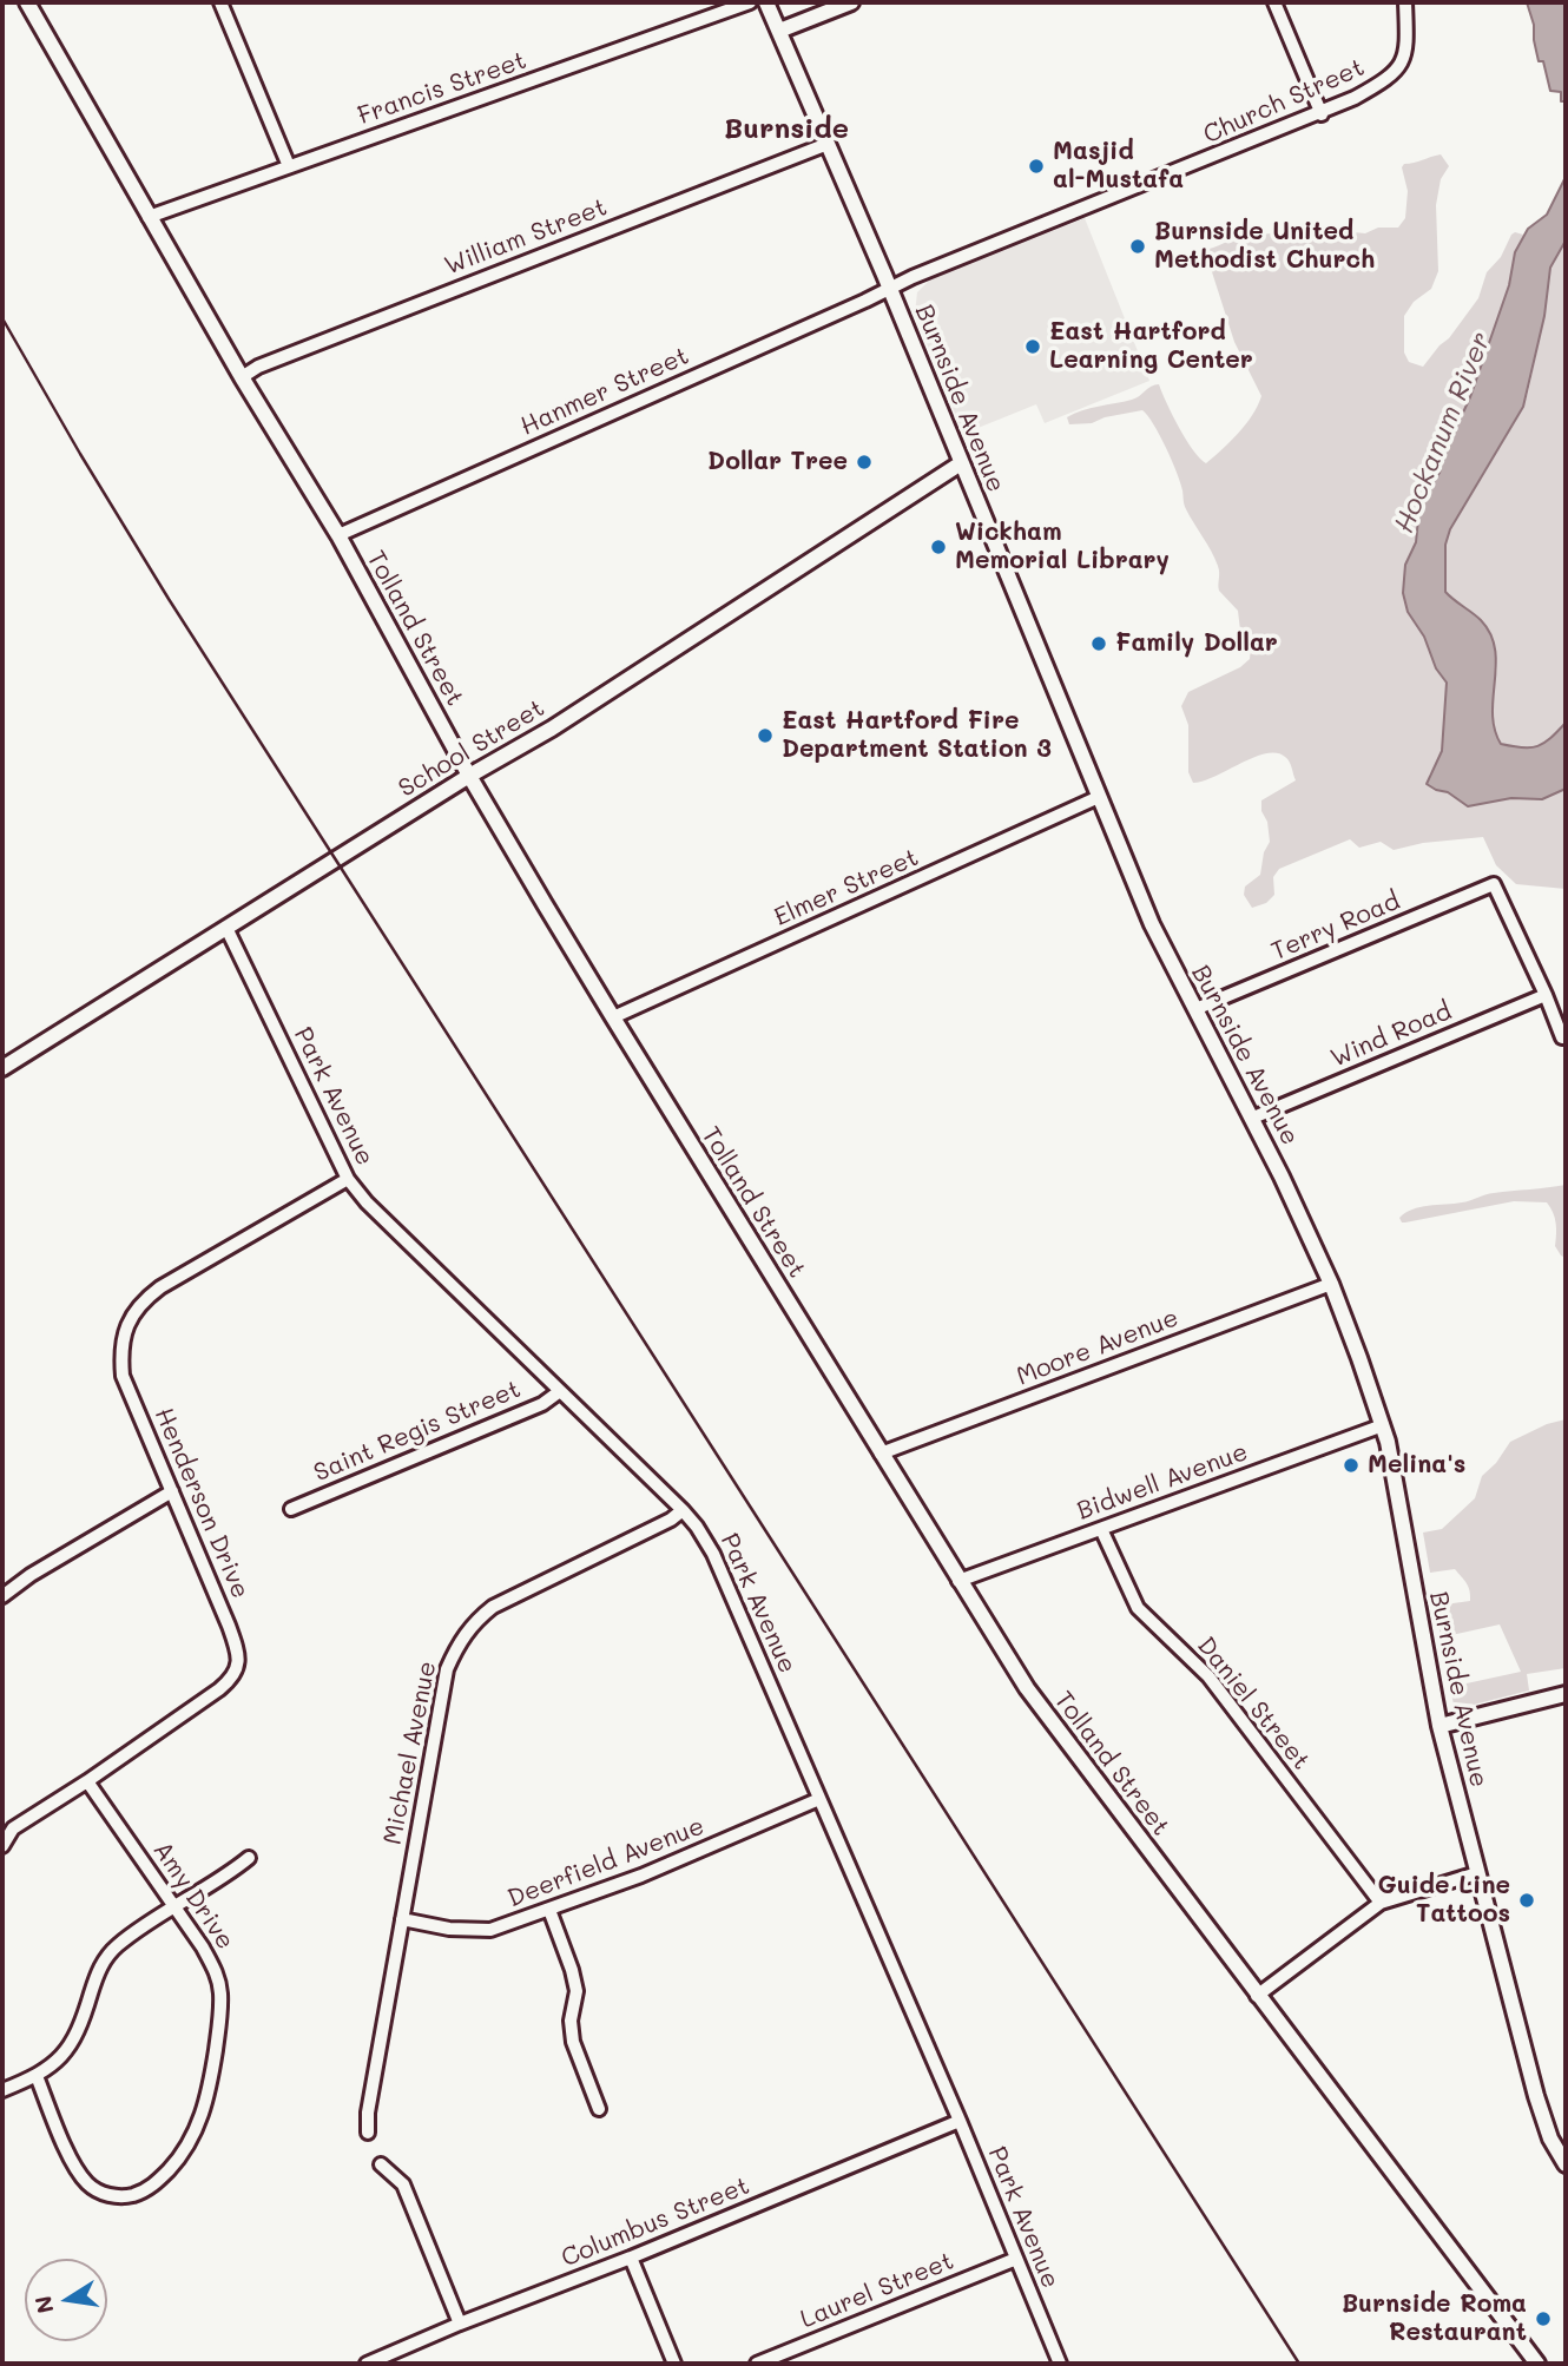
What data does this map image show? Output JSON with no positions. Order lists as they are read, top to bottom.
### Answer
{
  "streets": {
    "main road": ["Burnside Avenue", "Tolland Street", "School Street"],
    "street": [
      "Francis Street",
      "Church Street",
      "William Street",
      "Hanmer Street",
      "Elmer Street",
      "Terry Road",
      "Wind Road",
      "Park Avenue",
      "Moore Avenue",
      "Saint Regis Street",
      "Bidwell Avenue",
      "Henderson Drive",
      "Daniel Street",
      "Michael Avenue",
      "Deerfield Avenue",
      "Amy Drive",
      "Columbus Street",
      "Laurel Street"
    ]
  },
  "crossings": [
    ["Francis Street", "Tolland Street"],
    ["Church Street", "Hanmer Street"],
    ["Church Street", "Burnside Avenue"],
    ["William Street", "Burnside Avenue"],
    ["William Street", "Tolland Street"],
    ["Hanmer Street", "Burnside Avenue"],
    ["Hanmer Street", "Tolland Street"],
    ["Burnside Avenue", "School Street"],
    ["Burnside Avenue", "Elmer Street"],
    ["Burnside Avenue", "Terry Road"],
    ["Burnside Avenue", "Wind Road"],
    ["Burnside Avenue", "Moore Avenue"],
    ["Burnside Avenue", "Bidwell Avenue"],
    ["Tolland Street", "School Street"],
    ["Tolland Street", "Elmer Street"],
    ["Tolland Street", "Moore Avenue"],
    ["Tolland Street", "Bidwell Avenue"],
    ["School Street", "Park Avenue"],
    ["Terry Road", "Wind Road"],
    ["Park Avenue", "Saint Regis Street"],
    ["Park Avenue", "Henderson Drive"],
    ["Park Avenue", "Michael Avenue"],
    ["Park Avenue", "Deerfield Avenue"],
    ["Park Avenue", "Columbus Street"],
    ["Park Avenue", "Laurel Street"],
    ["Bidwell Avenue", "Daniel Street"],
    ["Henderson Drive", "Amy Drive"],
    ["Michael Avenue", "Deerfield Avenue"]
  ],
  "districts": ["Burnside"],
  "water": ["Hockanum River"],
  "places": [
    "Masjid al-Mustafa",
    "Burnside United Methodist Church",
    "East Hartford Learning Center",
    "Dollar Tree",
    "Wickham Memorial Library",
    "Family Dollar",
    "East Hartford Fire Department Station 3",
    "Melina's",
    "Guide Line Tattoos",
    "Burnside Roma Restaurant"
  ],
  "north": "left"
}
